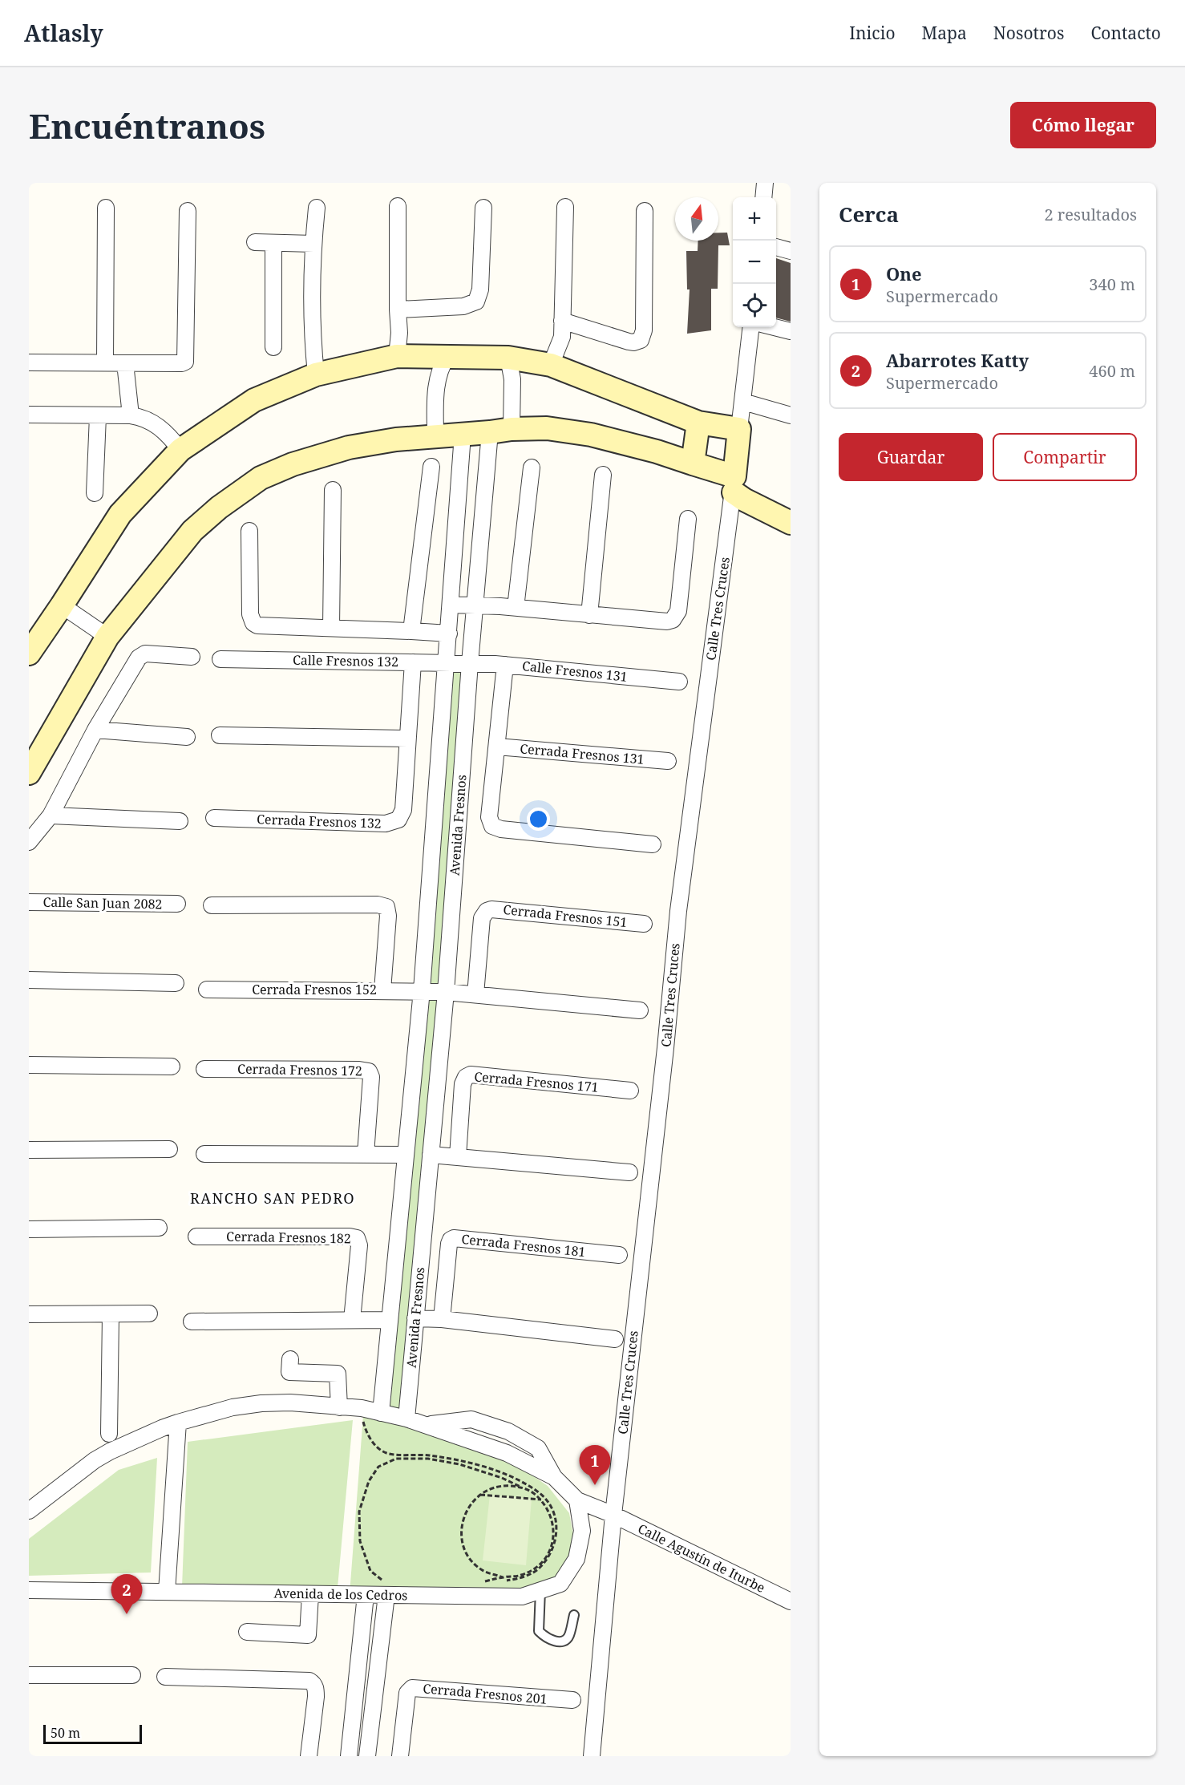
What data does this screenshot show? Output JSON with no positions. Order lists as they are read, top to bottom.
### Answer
{
  "streets": {
    "street": [
      "Calle Tres Cruces",
      "Calle Fresnos 132",
      "Calle Fresnos 131",
      "Cerrada Fresnos 131",
      "Cerrada Fresnos 132",
      "Avenida Fresnos",
      "Calle San Juan 2082",
      "Cerrada Fresnos 151",
      "Cerrada Fresnos 152",
      "Cerrada Fresnos 172",
      "Cerrada Fresnos 171",
      "Cerrada Fresnos 182",
      "Cerrada Fresnos 181",
      "Calle Agustín de Iturbe",
      "Avenida de los Cedros",
      "Cerrada Fresnos 201"
    ]
  },
  "crossings": [
    ["Calle Tres Cruces", "Calle Agustín de Iturbe"],
    ["Calle Fresnos 132", "Calle Fresnos 131"],
    ["Calle Fresnos 132", "Cerrada Fresnos 132"],
    ["Calle Fresnos 132", "Avenida Fresnos"],
    ["Calle Fresnos 131", "Avenida Fresnos"],
    ["Avenida Fresnos", "Cerrada Fresnos 152"]
  ],
  "districts": ["RANCHO SAN PEDRO"],
  "scale_bar": "50 m",
  "north": "top",
  "page": {
    "header": "Atlasly",
    "nav": [
      "Inicio",
      "Mapa",
      "Nosotros",
      "Contacto"
    ],
    "buttons": [
      "Cómo llegar",
      ["Guardar", "Compartir"]
    ],
    "title": "Encuéntranos",
    "heading": ["Cerca", "2 resultados"],
    "map_buttons": ["+", "−"],
    "list": [
      {
        "mark": "1",
        "name": "One",
        "note": "Supermercado",
        "value": "340 m"
      },
      {
        "mark": "2",
        "name": "Abarrotes Katty",
        "note": "Supermercado",
        "value": "460 m"
      }
    ],
    "pins": ["1", "2"],
    "scale": "50 m"
  }
}
